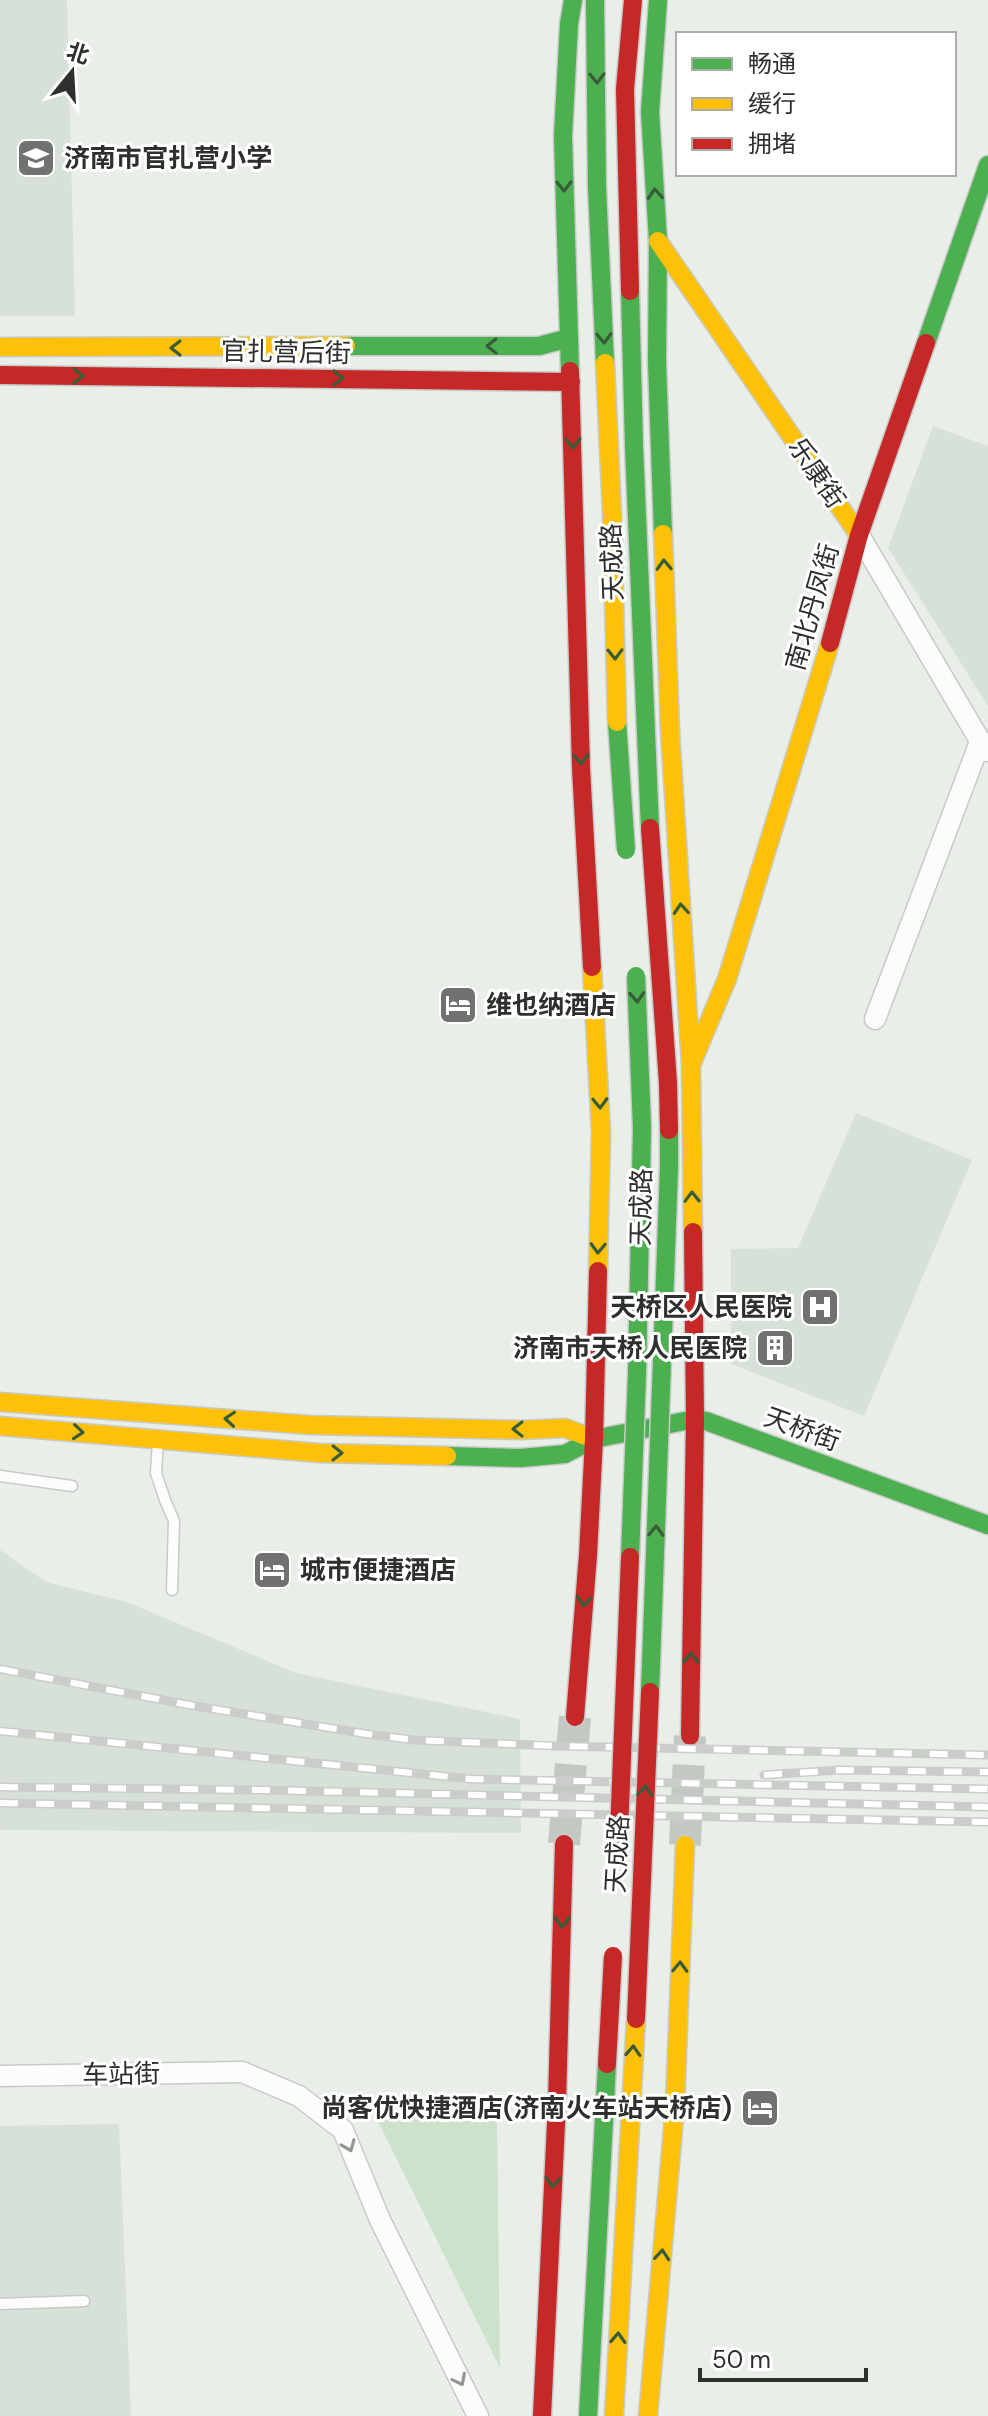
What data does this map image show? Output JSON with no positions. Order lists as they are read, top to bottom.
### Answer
{
  "streets": {
    "main road": [
      "官扎营后街",
      "乐康街",
      "天成路",
      "南北丹凤街",
      "天桥街"
    ],
    "street": ["车站街"]
  },
  "crossings": [
    ["官扎营后街", "天成路"],
    ["乐康街", "天成路"],
    ["乐康街", "南北丹凤街"],
    ["天成路", "南北丹凤街"],
    ["天成路", "天桥街"]
  ],
  "one_way": ["车站街"],
  "places": {
    "school or university": ["济南市官扎营小学"],
    "hotel": ["维也纳酒店", "城市便捷酒店", "尚客优快捷酒店(济南火车站天桥店)"],
    "hospital": ["天桥区人民医院"],
    "building": ["济南市天桥人民医院"]
  },
  "legend": ["畅通", "缓行", "拥堵"],
  "scale_bar": "50 m",
  "north": "top"
}
